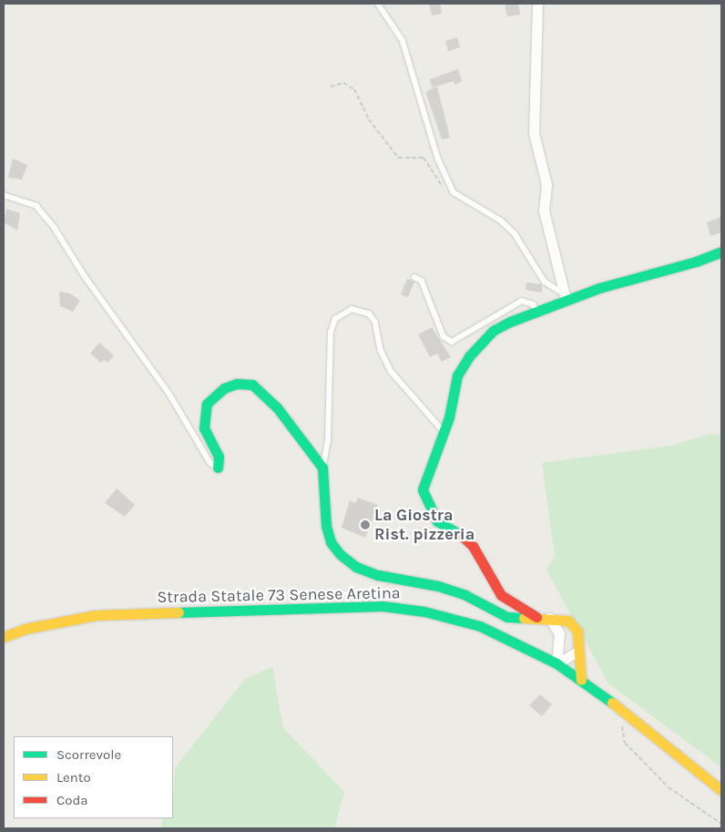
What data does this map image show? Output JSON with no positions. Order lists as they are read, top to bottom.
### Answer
{
  "streets": {
    "street": ["Strada Statale 73 Senese Aretina"]
  },
  "places": ["La Giostra Rist. pizzeria"],
  "legend": ["Scorrevole", "Lento", "Coda"]
}
